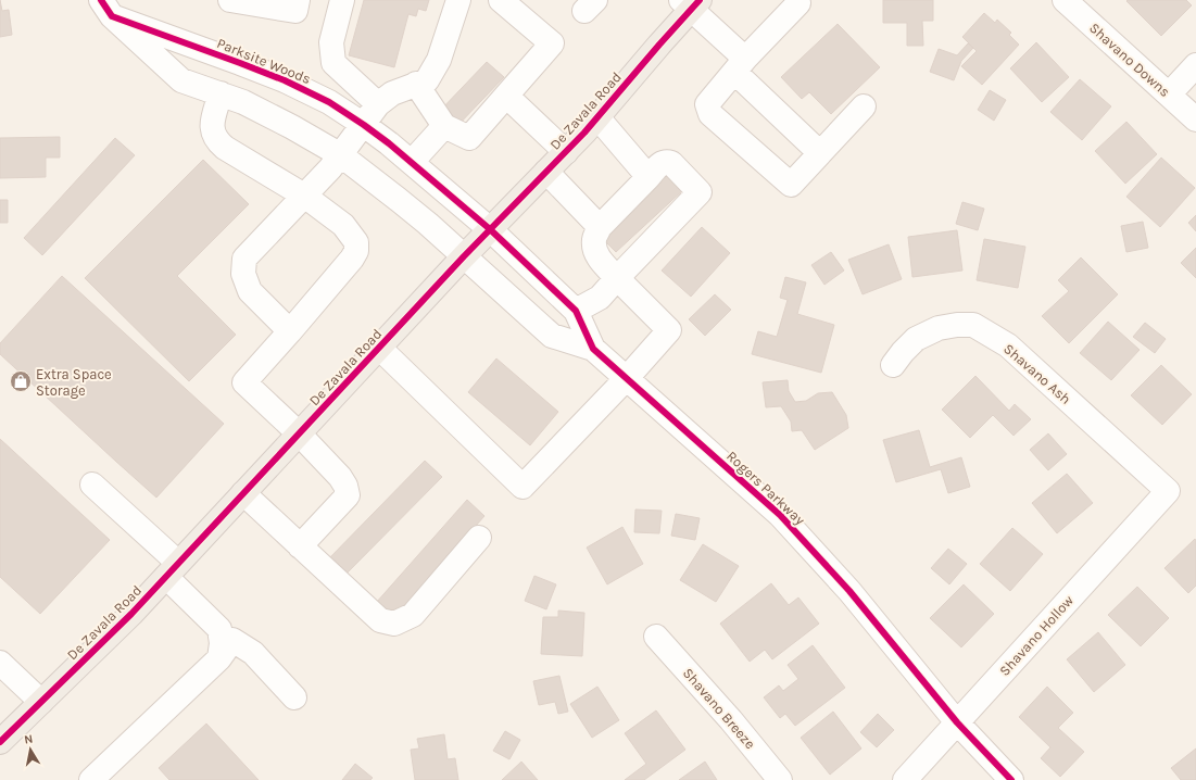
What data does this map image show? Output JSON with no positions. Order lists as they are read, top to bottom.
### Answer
{
  "streets": {
    "main road": ["De Zavala Road"],
    "street": [
      "Shavano Downs",
      "Parksite Woods",
      "Shavano Ash",
      "Rogers Parkway",
      "Shavano Hollow",
      "Shavano Breeze"
    ]
  },
  "crossings": [
    ["Parksite Woods", "De Zavala Road"],
    ["Parksite Woods", "Rogers Parkway"],
    ["De Zavala Road", "Rogers Parkway"],
    ["Shavano Ash", "Shavano Hollow"],
    ["Rogers Parkway", "Shavano Hollow"]
  ],
  "places": {
    "shop": ["Extra Space Storage"]
  },
  "north": "top"
}
